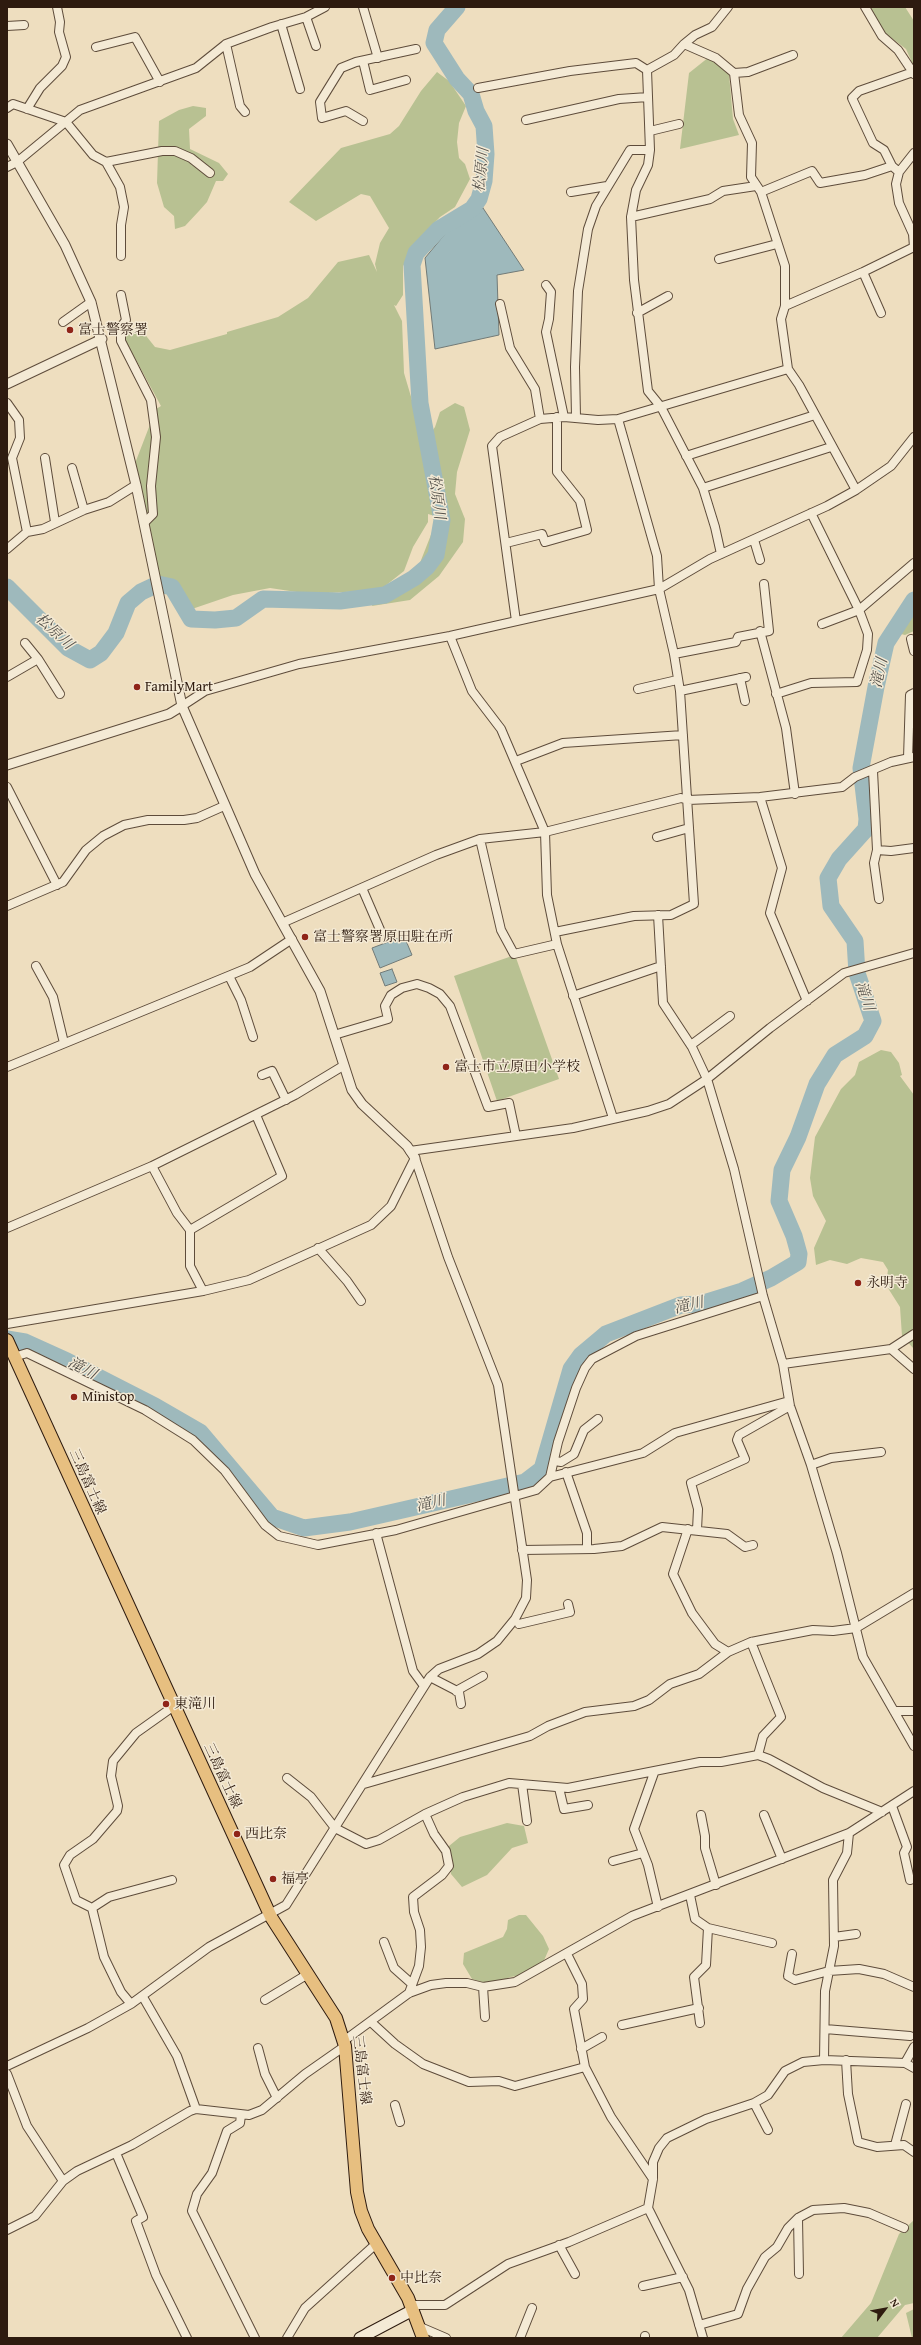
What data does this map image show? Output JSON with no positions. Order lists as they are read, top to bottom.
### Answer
{
  "streets": {
    "main road": ["三島富士線"]
  },
  "water": ["松原川", "滝川"],
  "places": [
    "富士警察署",
    "FamilyMart",
    "富士警察署原田駐在所",
    "富士市立原田小学校",
    "永明寺",
    "Ministop",
    "東滝川",
    "西比奈",
    "福亭",
    "中比奈"
  ],
  "north": "top right"
}
